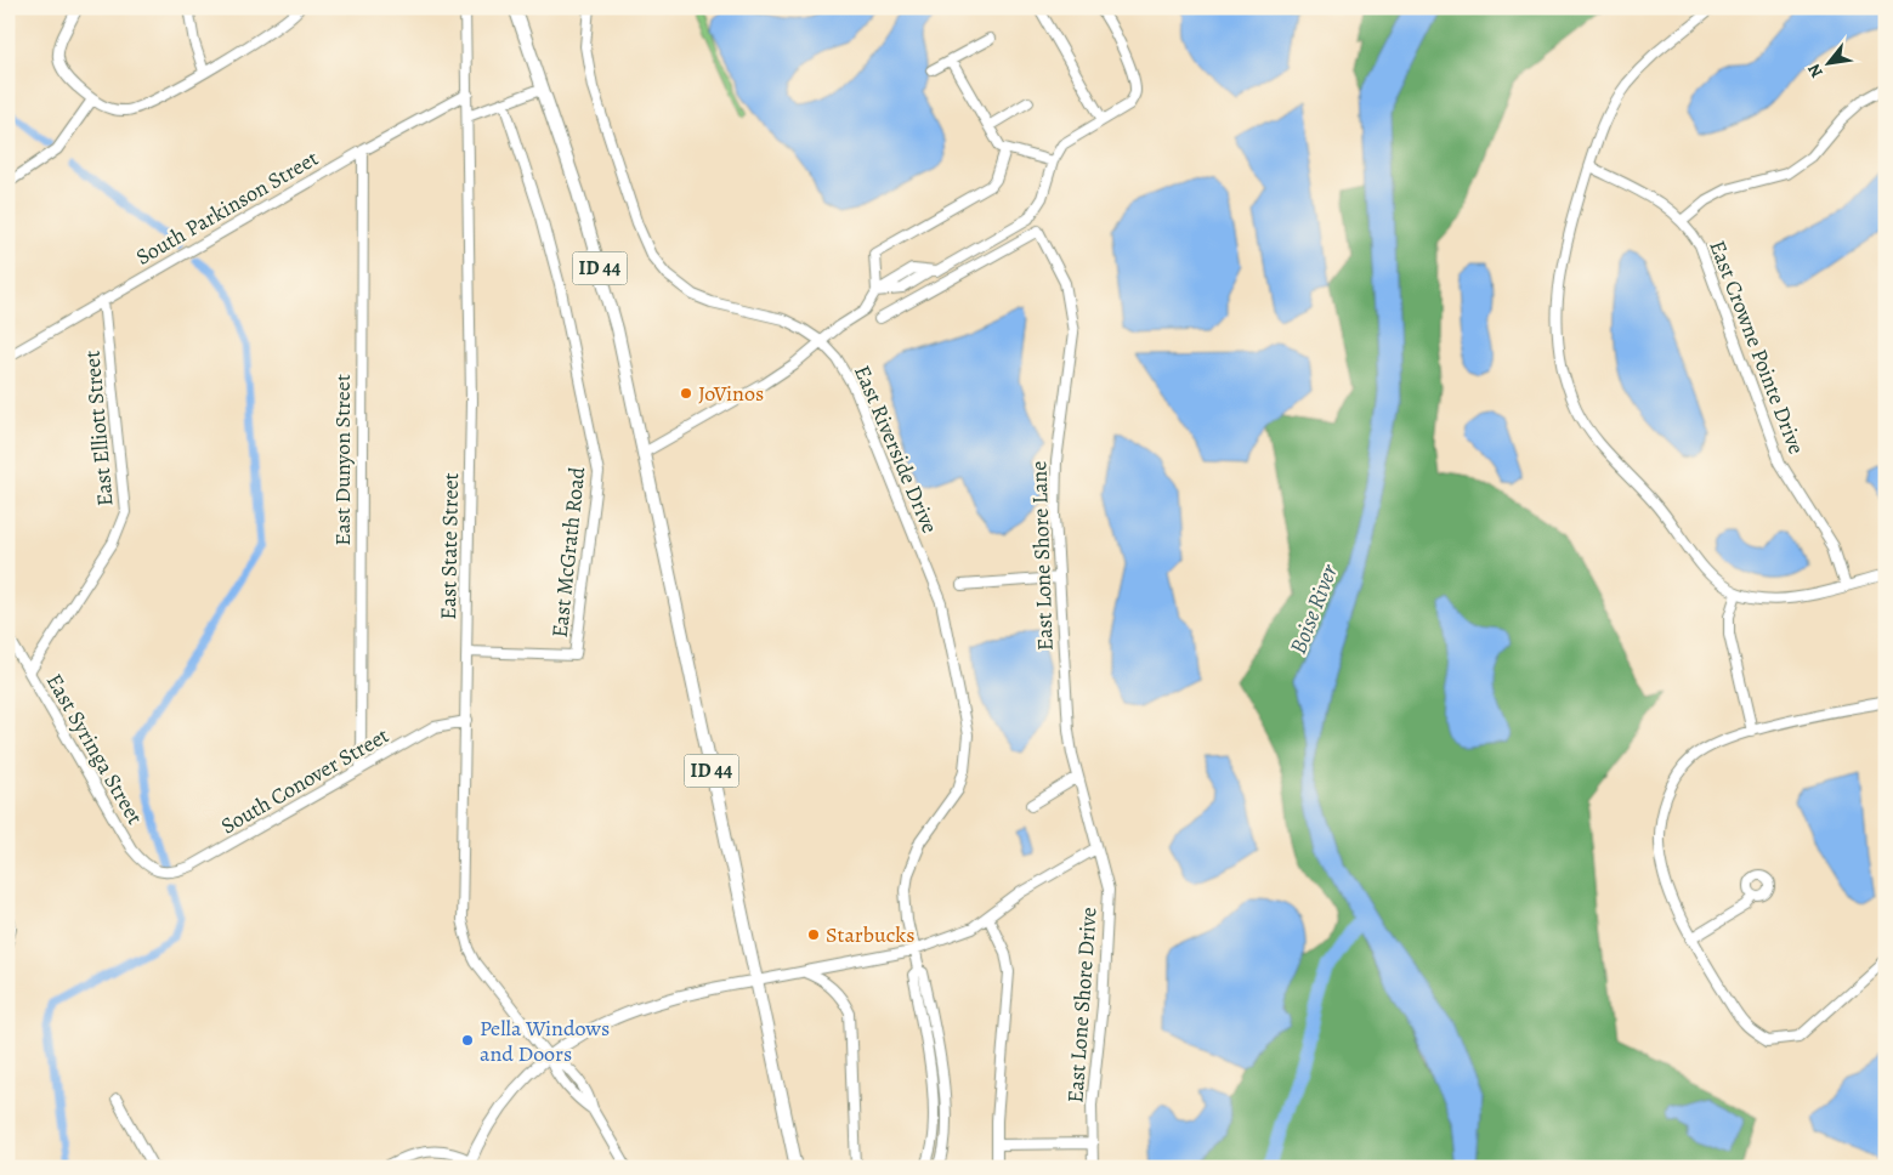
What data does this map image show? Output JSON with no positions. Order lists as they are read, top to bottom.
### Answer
{
  "streets": {
    "highway": ["ID 44"],
    "street": [
      "South Parkinson Street",
      "East Crowne Pointe Drive",
      "East Elliott Street",
      "East Riverside Drive",
      "East Dunyon Street",
      "East State Street",
      "East McGrath Road",
      "East Lone Shore Lane",
      "East Syringa Street",
      "South Conover Street",
      "East Lone Shore Drive"
    ]
  },
  "crossings": [
    ["South Parkinson Street", "East Elliott Street"],
    ["South Parkinson Street", "East Dunyon Street"],
    ["South Parkinson Street", "East State Street"],
    ["East Elliott Street", "East Syringa Street"],
    ["East Dunyon Street", "South Conover Street"],
    ["East State Street", "East McGrath Road"],
    ["East State Street", "South Conover Street"],
    ["East Lone Shore Lane", "East Lone Shore Drive"],
    ["East Syringa Street", "South Conover Street"]
  ],
  "water": ["Boise River"],
  "places": ["JoVinos", "Starbucks", "Pella Windows and Doors"],
  "north": "bottom left"
}
